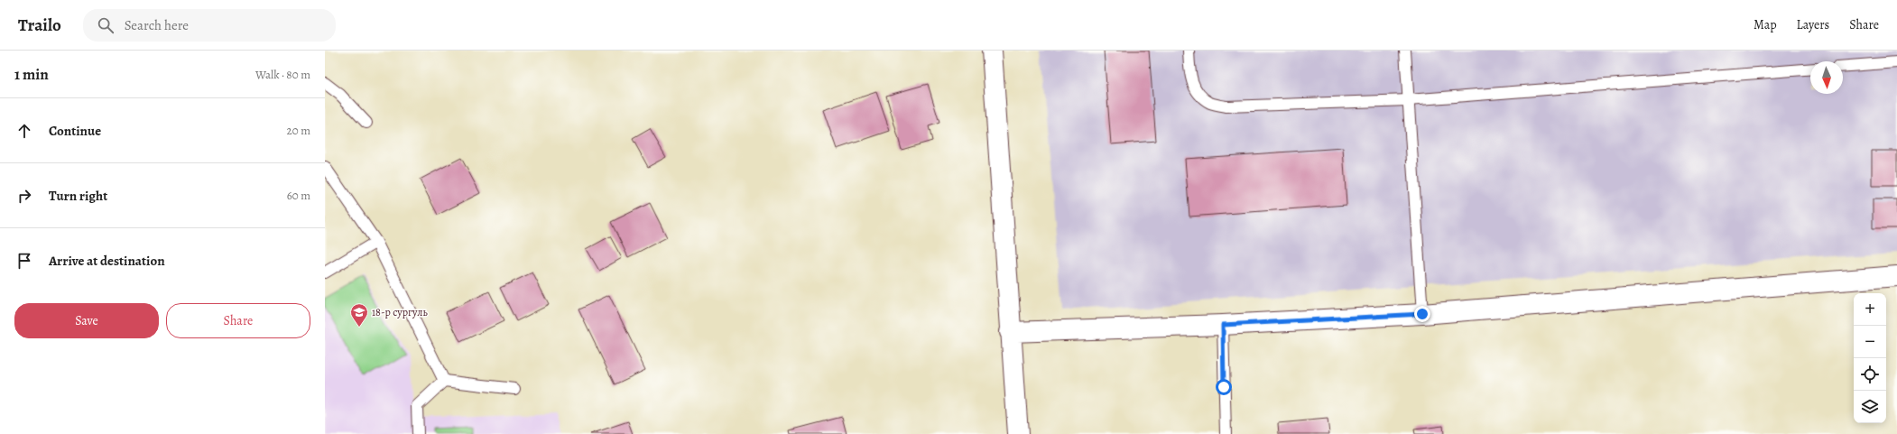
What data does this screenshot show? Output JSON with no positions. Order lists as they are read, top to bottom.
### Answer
{
  "places": {
    "school or university": ["18-р сургуль"]
  },
  "north": "bottom",
  "page": {
    "header": "Trailo",
    "search": "Search here",
    "nav": ["Map", "Layers", "Share"],
    "heading": ["1 min", "Walk · 80 m"],
    "list": [
      ["Continue", "20 m"],
      ["Turn right", "60 m"],
      "Arrive at destination"
    ],
    "buttons": ["Save", "Share"],
    "map_buttons": ["+", "−"]
  }
}
